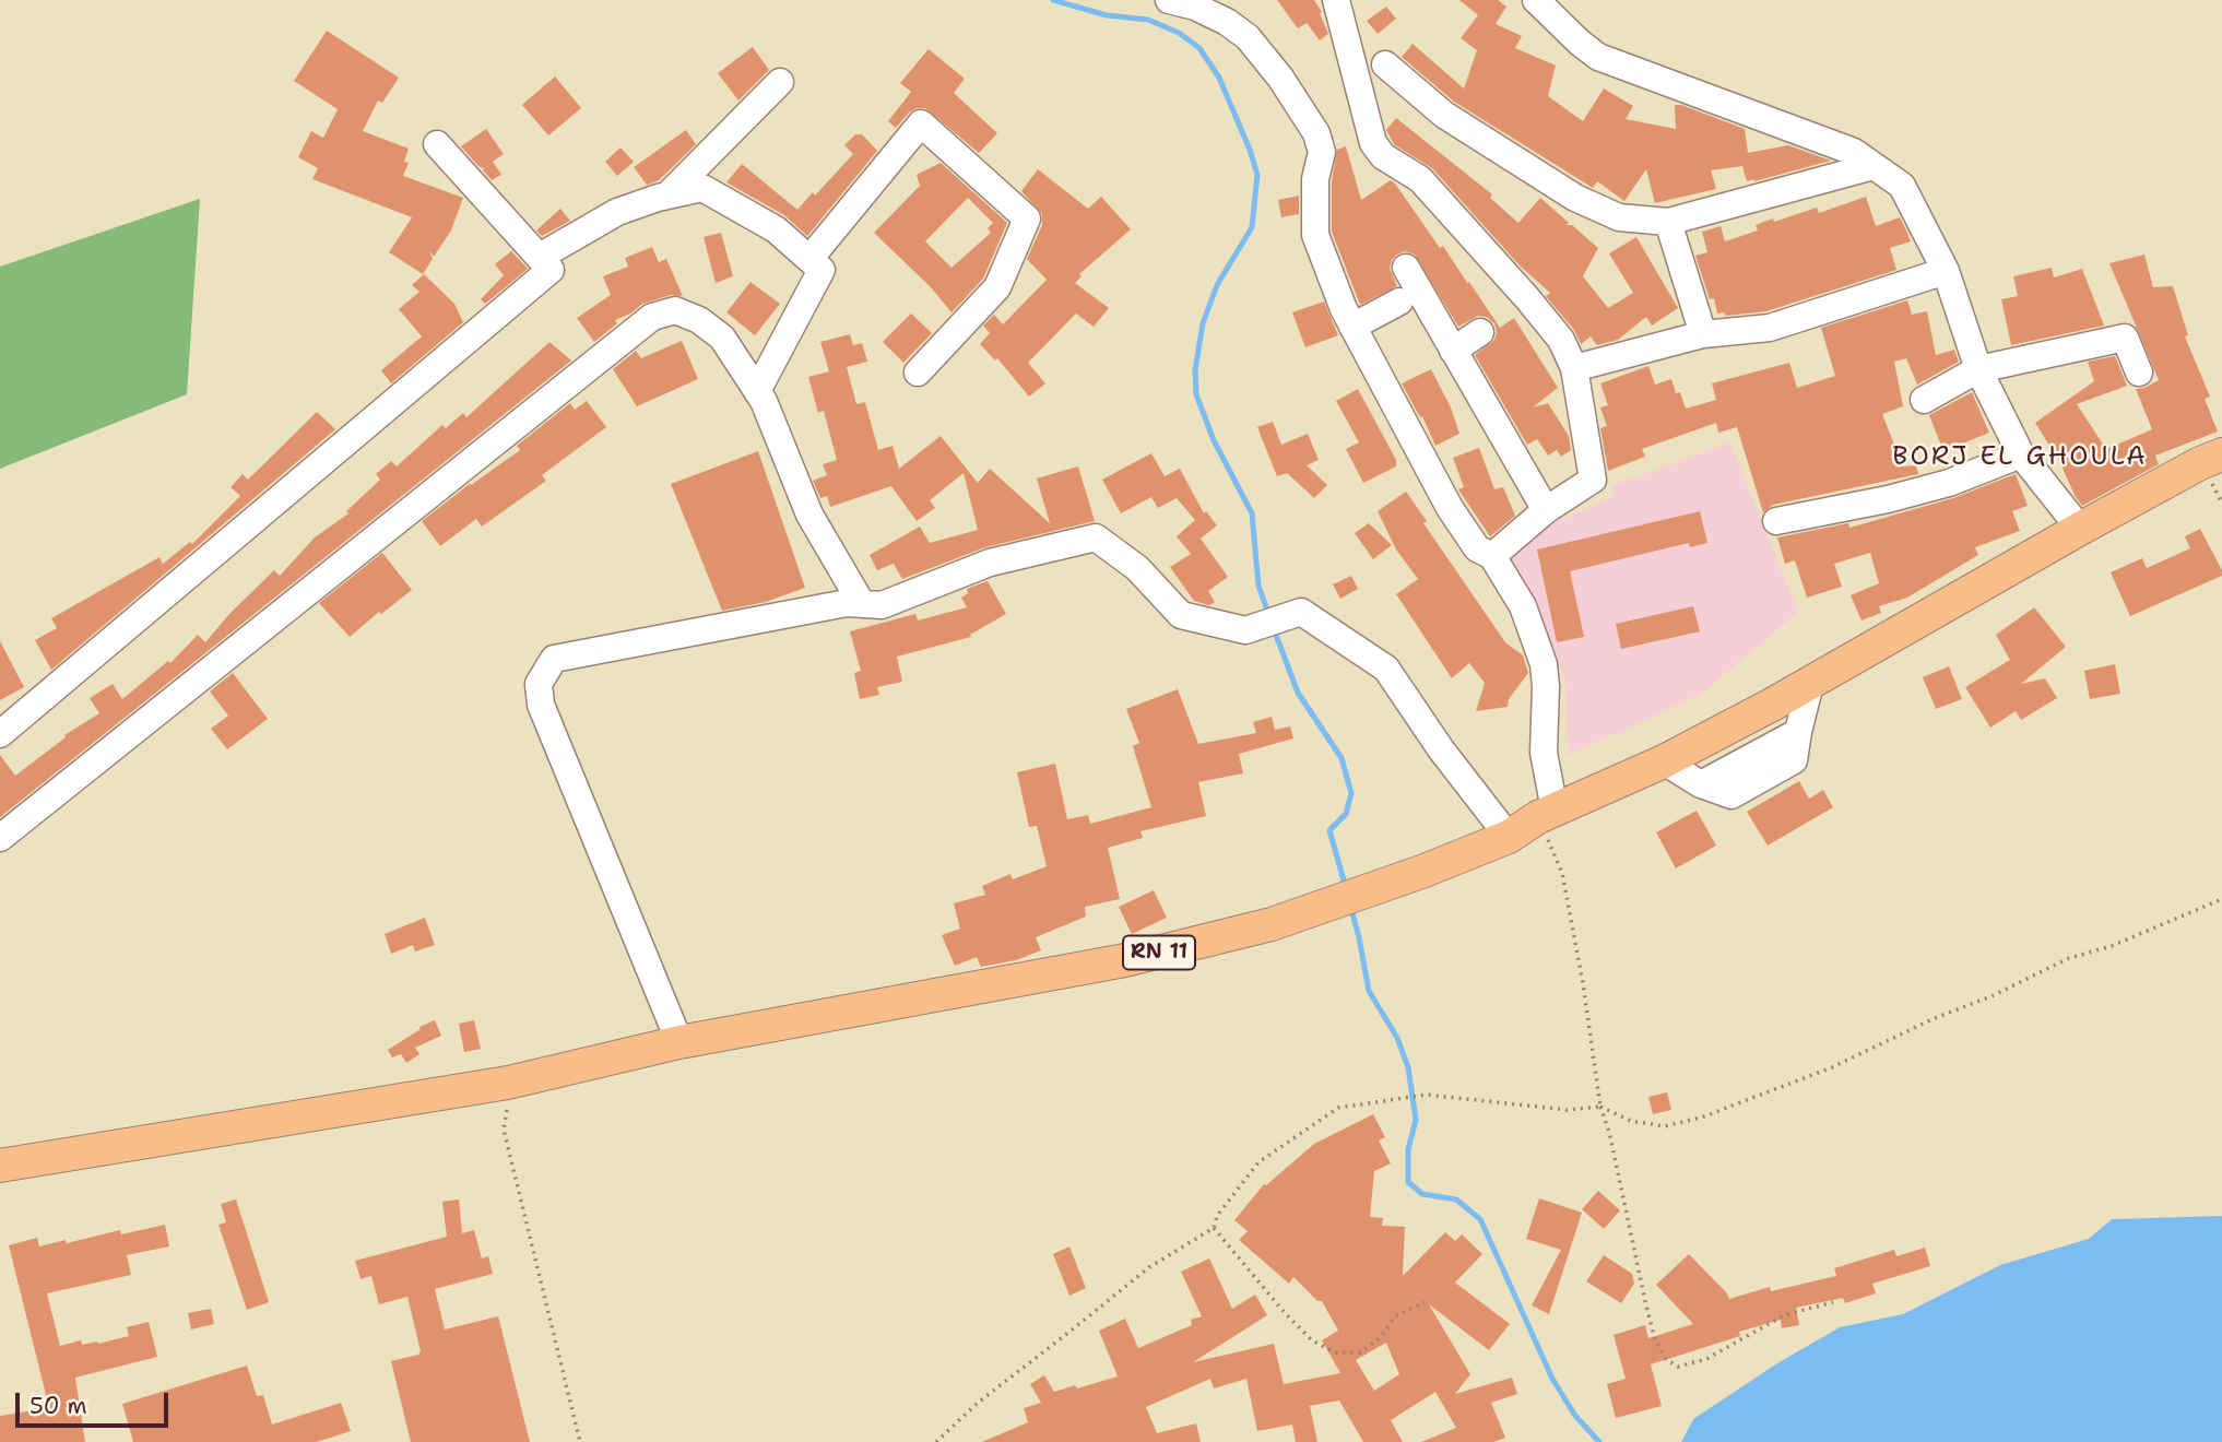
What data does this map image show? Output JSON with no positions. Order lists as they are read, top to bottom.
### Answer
{
  "streets": {
    "main road": ["RN 11"]
  },
  "districts": ["BORJ EL GHOULA"],
  "scale_bar": "50 m"
}
